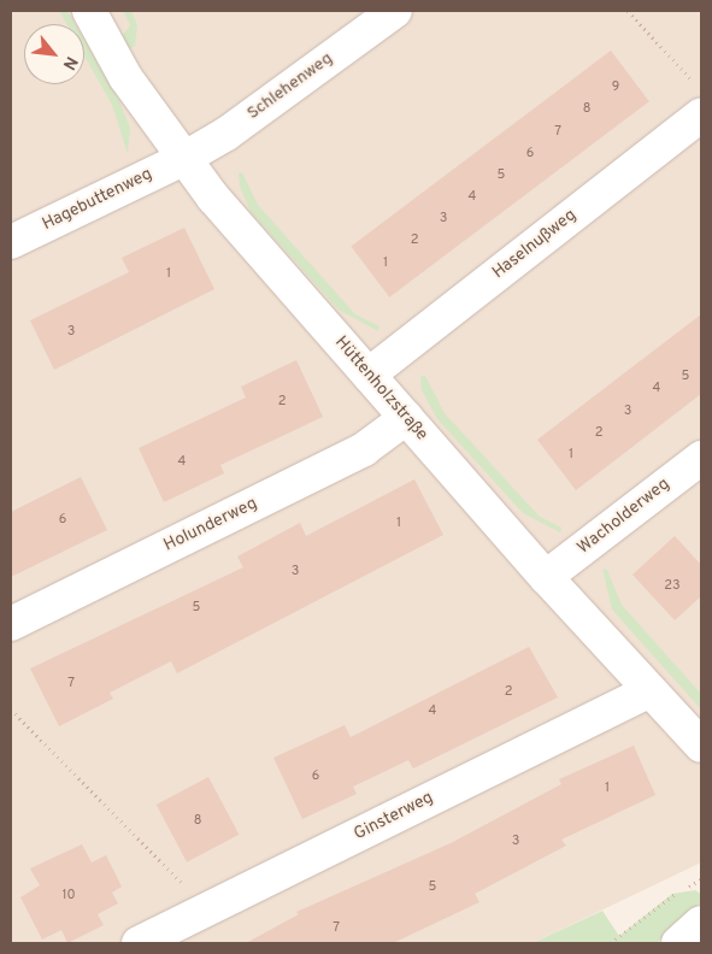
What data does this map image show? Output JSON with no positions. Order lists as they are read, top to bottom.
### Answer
{
  "streets": {
    "street": [
      "Schlehenweg",
      "Hagebuttenweg",
      "Haselnußweg",
      "Hüttenholzstraße",
      "Wacholderweg",
      "Holunderweg",
      "Ginsterweg"
    ]
  },
  "crossings": [
    ["Schlehenweg", "Hagebuttenweg"],
    ["Schlehenweg", "Hüttenholzstraße"],
    ["Hagebuttenweg", "Hüttenholzstraße"],
    ["Haselnußweg", "Hüttenholzstraße"],
    ["Hüttenholzstraße", "Wacholderweg"],
    ["Hüttenholzstraße", "Holunderweg"],
    ["Hüttenholzstraße", "Ginsterweg"]
  ],
  "house_numbers": [
    "9",
    "8",
    "7",
    "6",
    "5",
    "4",
    "3",
    "2",
    "1",
    "1",
    "3",
    "5",
    "4",
    "2",
    "3",
    "2",
    "1",
    "4",
    "6",
    "1",
    "3",
    "23",
    "5",
    "7",
    "2",
    "4",
    "6",
    "1",
    "8",
    "3",
    "5",
    "10",
    "7"
  ],
  "north": "bottom right"
}
